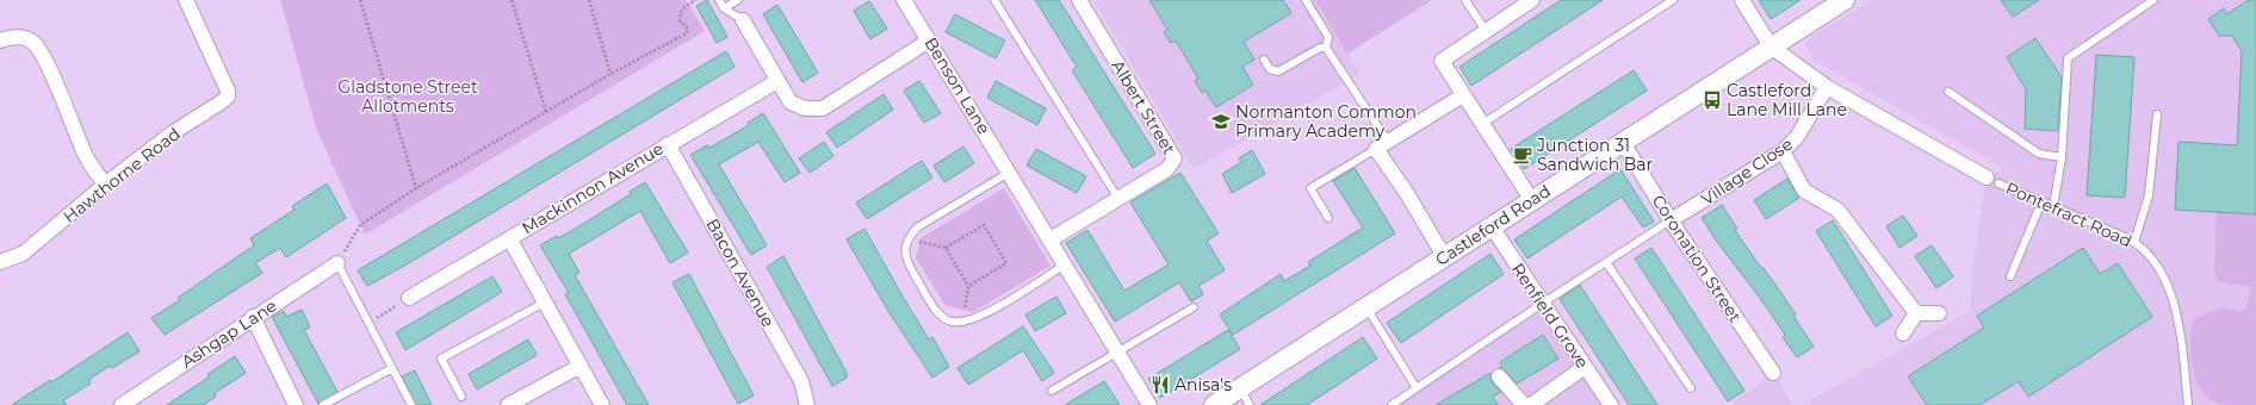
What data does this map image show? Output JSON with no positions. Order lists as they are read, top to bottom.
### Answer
{
  "streets": {
    "street": [
      "Benson Lane",
      "Albert Street",
      "Village Close",
      "Hawthorne Road",
      "Mackinnon Avenue",
      "Pontefract Road",
      "Castleford Road",
      "Coronation Street",
      "Bacon Avenue",
      "Renfield Grove",
      "Ashgap Lane"
    ]
  },
  "crossings": [
    ["Benson Lane", "Albert Street"],
    ["Village Close", "Pontefract Road"],
    ["Village Close", "Coronation Street"],
    ["Mackinnon Avenue", "Bacon Avenue"],
    ["Pontefract Road", "Castleford Road"],
    ["Castleford Road", "Coronation Street"],
    ["Castleford Road", "Renfield Grove"]
  ],
  "parks": ["Gladstone Street Allotments"],
  "places": {
    "bus stop": ["Castleford Lane Mill Lane"],
    "school or university": ["Normanton Common Primary Academy"],
    "cafe": ["Junction 31 Sandwich Bar"],
    "restaurant": ["Anisa's"]
  }
}
